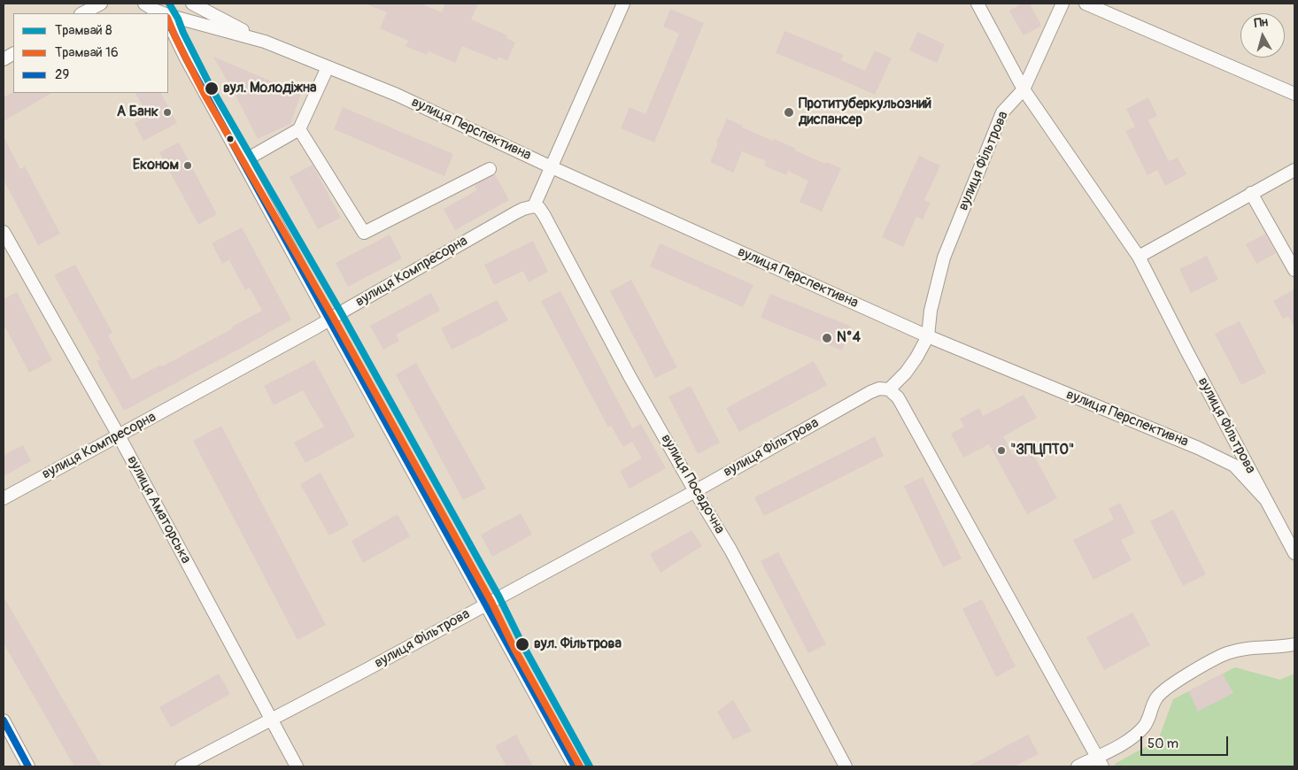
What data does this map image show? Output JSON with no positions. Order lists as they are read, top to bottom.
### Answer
{
  "streets": {
    "street": [
      "вулиця Перспективна",
      "вулиця Фільтрова",
      "вулиця Компресорна",
      "вулиця Посадочна",
      "вулиця Аматорська"
    ]
  },
  "crossings": [
    ["вулиця Перспективна", "вулиця Фільтрова"],
    ["вулиця Фільтрова", "вулиця Посадочна"],
    ["вулиця Фільтрова", "вулиця Аматорська"],
    ["вулиця Компресорна", "вулиця Посадочна"],
    ["вулиця Компресорна", "вулиця Аматорська"]
  ],
  "places": [
    "вул. Молодіжна",
    "А Банк",
    "Протитуберкульозний диспансер",
    "Економ",
    "N°4",
    "\"ЗПЦПТО\"",
    "вул. Фільтрова"
  ],
  "lines": ["tram line 8", "tram line 16", "transit line 29"],
  "legend": ["Трамвай 8", "Трамвай 16", "29"],
  "scale_bar": "50 m",
  "north": "top"
}
